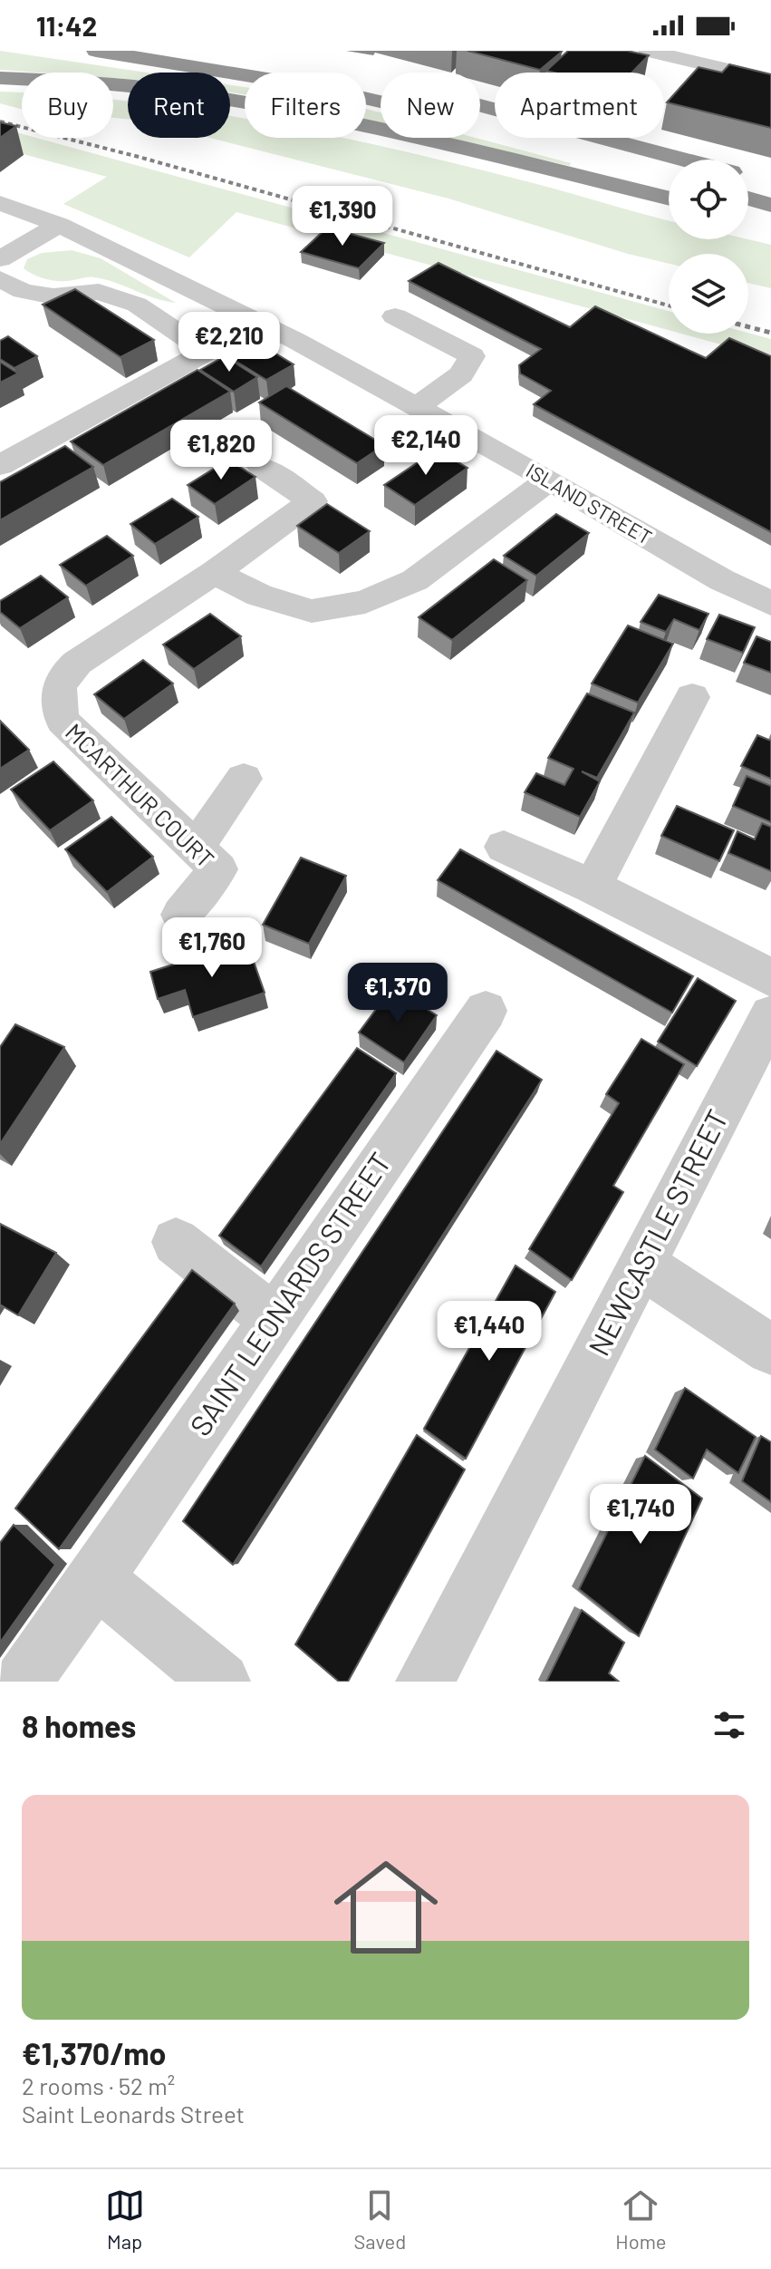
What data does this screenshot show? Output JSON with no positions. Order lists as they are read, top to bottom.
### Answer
{
  "streets": {
    "street": [
      "ISLAND STREET",
      "MCARTHUR COURT",
      "NEWCASTLE STREET",
      "SAINT LEONARDS STREET"
    ]
  },
  "page": {
    "status": "11:42",
    "chip": [
      "Buy",
      "Rent",
      "Filters",
      "New",
      "Apartment"
    ],
    "price": [
      "€1,390",
      "€2,210",
      "€2,140",
      "€1,820",
      "€1,760",
      "€1,370",
      "€1,440",
      "€1,740"
    ],
    "heading": "8 homes",
    "list": [
      {
        "name": "€1,370/mo",
        "note": "2 rooms · 52 m² · Saint Leonards Street"
      }
    ],
    "tabs": ["Map", "Saved", "Home"]
  }
}
